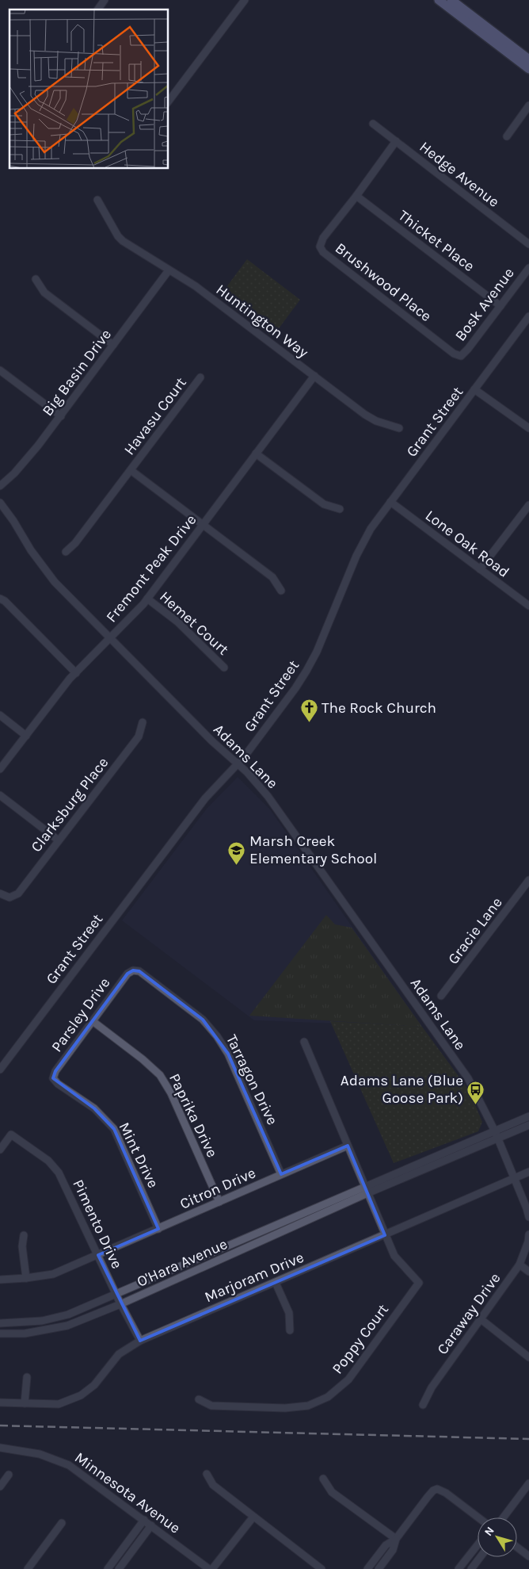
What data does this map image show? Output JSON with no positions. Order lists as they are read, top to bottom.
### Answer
{
  "streets": {
    "street": [
      "Hedge Avenue",
      "Thicket Place",
      "Brushwood Place",
      "Bosk Avenue",
      "Huntington Way",
      "Big Basin Drive",
      "Havasu Court",
      "Grant Street",
      "Lone Oak Road",
      "Fremont Peak Drive",
      "Hemet Court",
      "Adams Lane",
      "Clarksburg Place",
      "Gracie Lane",
      "Parsley Drive",
      "Tarragon Drive",
      "Paprika Drive",
      "Mint Drive",
      "Citron Drive",
      "Pimento Drive",
      "O'Hara Avenue",
      "Marjoram Drive",
      "Caraway Drive",
      "Poppy Court",
      "Minnesota Avenue"
    ]
  },
  "crossings": [
    ["Hedge Avenue", "Brushwood Place"],
    ["Thicket Place", "Brushwood Place"],
    ["Thicket Place", "Bosk Avenue"],
    ["Brushwood Place", "Bosk Avenue"],
    ["Huntington Way", "Big Basin Drive"],
    ["Huntington Way", "Fremont Peak Drive"],
    ["Grant Street", "Lone Oak Road"],
    ["Grant Street", "Adams Lane"],
    ["Fremont Peak Drive", "Hemet Court"],
    ["Fremont Peak Drive", "Adams Lane"],
    ["Adams Lane", "O'Hara Avenue"],
    ["Parsley Drive", "Tarragon Drive"],
    ["Parsley Drive", "Paprika Drive"],
    ["Parsley Drive", "Mint Drive"],
    ["Tarragon Drive", "Citron Drive"],
    ["Paprika Drive", "Citron Drive"],
    ["Mint Drive", "Citron Drive"],
    ["Citron Drive", "Pimento Drive"],
    ["Pimento Drive", "O'Hara Avenue"],
    ["Pimento Drive", "Marjoram Drive"],
    ["Marjoram Drive", "Poppy Court"]
  ],
  "places": {
    "church": ["The Rock Church"],
    "school or university": ["Marsh Creek Elementary School"],
    "bus stop": ["Adams Lane (Blue Goose Park)"]
  },
  "north": "top left"
}
